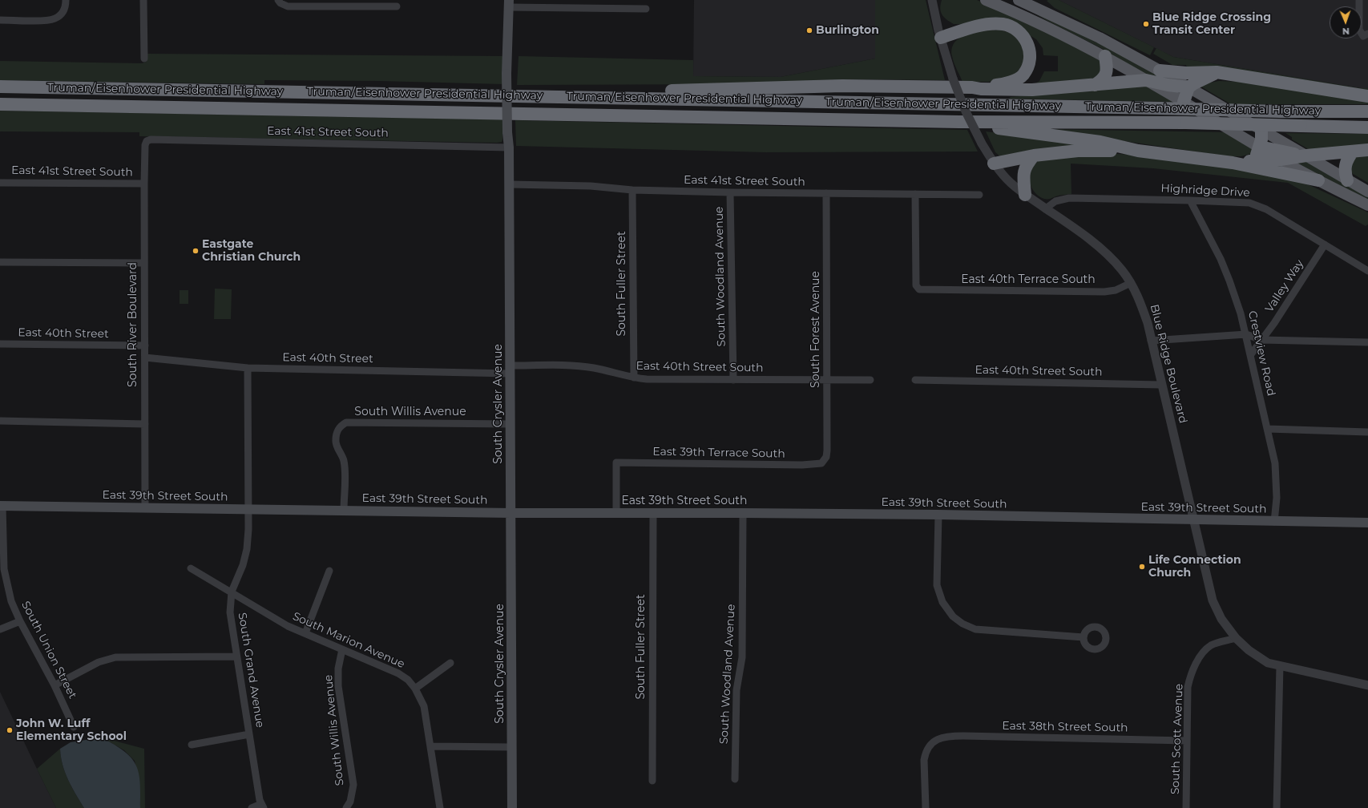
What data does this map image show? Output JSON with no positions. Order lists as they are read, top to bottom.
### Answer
{
  "streets": {
    "highway": ["Truman/Eisenhower Presidential Highway"],
    "main road": ["South Crysler Avenue", "East 39th Street South"],
    "street": [
      "East 41st Street South",
      "Highridge Drive",
      "South Woodland Avenue",
      "East 40th Terrace South",
      "South Fuller Street",
      "Valley Way",
      "South River Boulevard",
      "South Forest Avenue",
      "East 40th Street",
      "Crestview Road",
      "Blue Ridge Boulevard",
      "East 40th Street South",
      "South Willis Avenue",
      "East 39th Terrace South",
      "South Marion Avenue",
      "South Union Street",
      "South Grand Avenue",
      "East 38th Street South",
      "South Scott Avenue"
    ]
  },
  "crossings": [
    ["East 41st Street South", "South Woodland Avenue"],
    ["East 41st Street South", "East 40th Terrace South"],
    ["East 41st Street South", "South Fuller Street"],
    ["East 41st Street South", "South River Boulevard"],
    ["East 41st Street South", "South Forest Avenue"],
    ["East 41st Street South", "South Crysler Avenue"],
    ["Highridge Drive", "Valley Way"],
    ["Highridge Drive", "Crestview Road"],
    ["Highridge Drive", "Blue Ridge Boulevard"],
    ["South Woodland Avenue", "East 40th Street South"],
    ["South Woodland Avenue", "East 39th Street South"],
    ["East 40th Terrace South", "Blue Ridge Boulevard"],
    ["South Fuller Street", "East 40th Street South"],
    ["South Fuller Street", "East 39th Street South"],
    ["Valley Way", "Crestview Road"],
    ["South River Boulevard", "East 40th Street"],
    ["South River Boulevard", "East 39th Street South"],
    ["South Forest Avenue", "East 40th Street South"],
    ["South Forest Avenue", "East 39th Terrace South"],
    ["East 40th Street", "East 40th Street South"],
    ["East 40th Street", "South Crysler Avenue"],
    ["East 40th Street", "South Grand Avenue"],
    ["Crestview Road", "East 39th Street South"],
    ["Blue Ridge Boulevard", "East 40th Street South"],
    ["Blue Ridge Boulevard", "East 39th Street South"],
    ["Blue Ridge Boulevard", "South Scott Avenue"],
    ["East 40th Street South", "South Crysler Avenue"],
    ["South Crysler Avenue", "South Willis Avenue"],
    ["South Crysler Avenue", "East 39th Street South"],
    ["South Willis Avenue", "East 39th Street South"],
    ["South Willis Avenue", "South Marion Avenue"],
    ["East 39th Terrace South", "East 39th Street South"],
    ["East 39th Street South", "South Union Street"],
    ["East 39th Street South", "South Grand Avenue"],
    ["South Marion Avenue", "South Grand Avenue"],
    ["East 38th Street South", "South Scott Avenue"]
  ],
  "places": [
    "Blue Ridge Crossing Transit Center",
    "Burlington",
    "Eastgate Christian Church",
    "Life Connection Church",
    "John W. Luff Elementary School"
  ],
  "north": "bottom"
}
